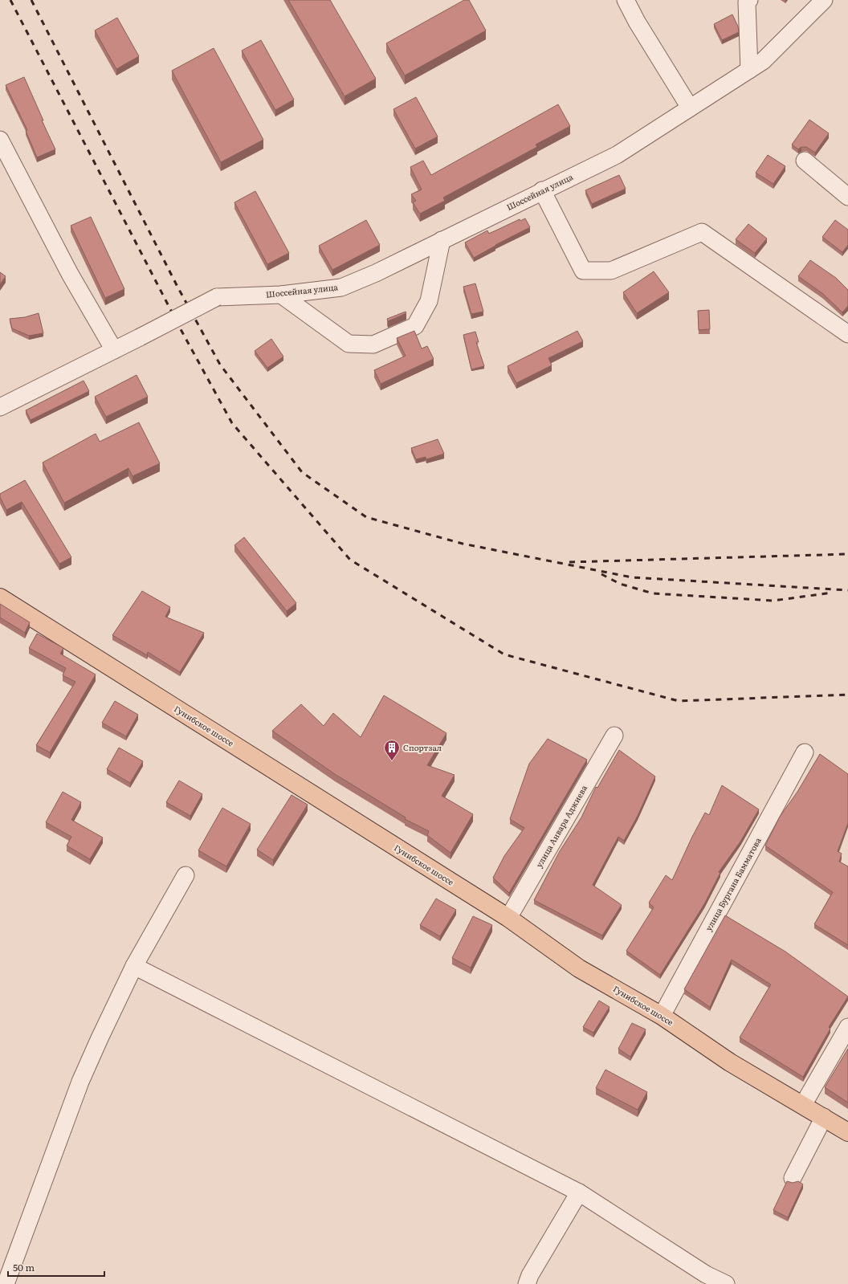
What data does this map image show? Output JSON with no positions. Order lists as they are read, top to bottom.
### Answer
{
  "streets": {
    "main road": ["Гунибское шоссе"],
    "street": ["Шоссейная улица", "улица Анвара Аджиева", "улица Бургана Бамматова"]
  },
  "crossings": [
    ["Гунибское шоссе", "улица Анвара Аджиева"],
    ["Гунибское шоссе", "улица Бургана Бамматова"]
  ],
  "places": {
    "building": ["Спортзал"]
  },
  "scale_bar": "50 m"
}
